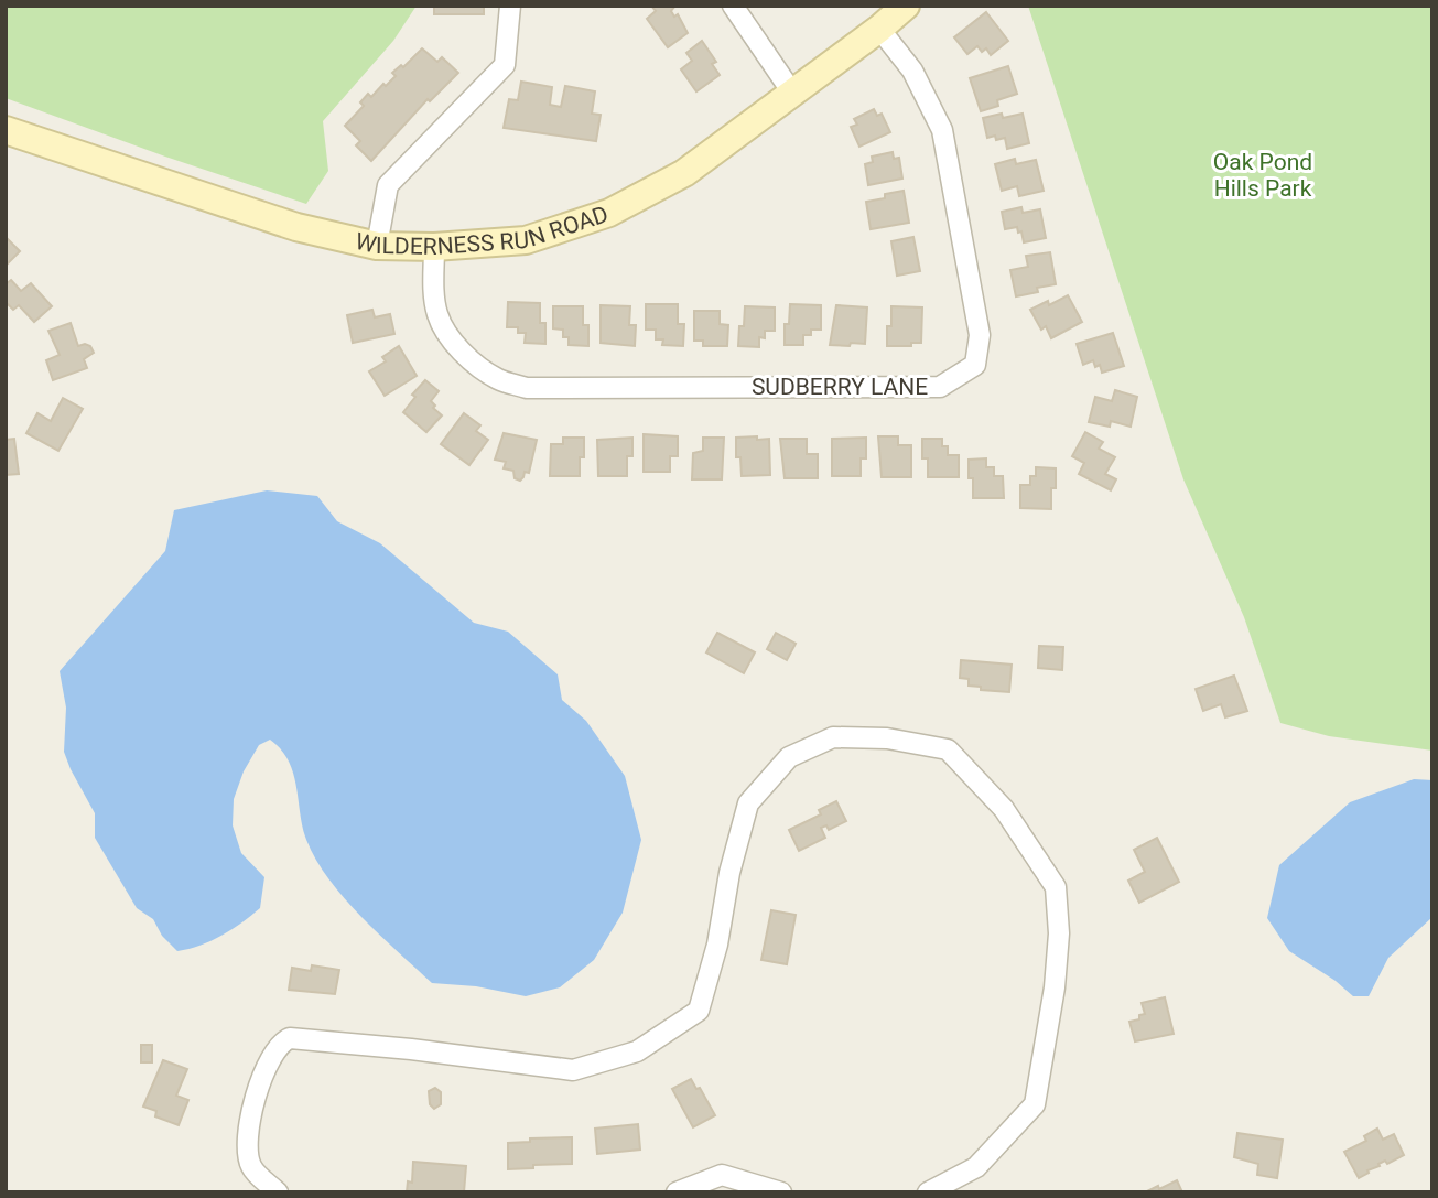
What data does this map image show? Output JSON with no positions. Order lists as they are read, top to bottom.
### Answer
{
  "streets": {
    "street": ["WILDERNESS RUN ROAD", "SUDBERRY LANE"]
  },
  "crossings": [
    ["WILDERNESS RUN ROAD", "SUDBERRY LANE"]
  ],
  "parks": ["Oak Pond Hills Park"]
}
